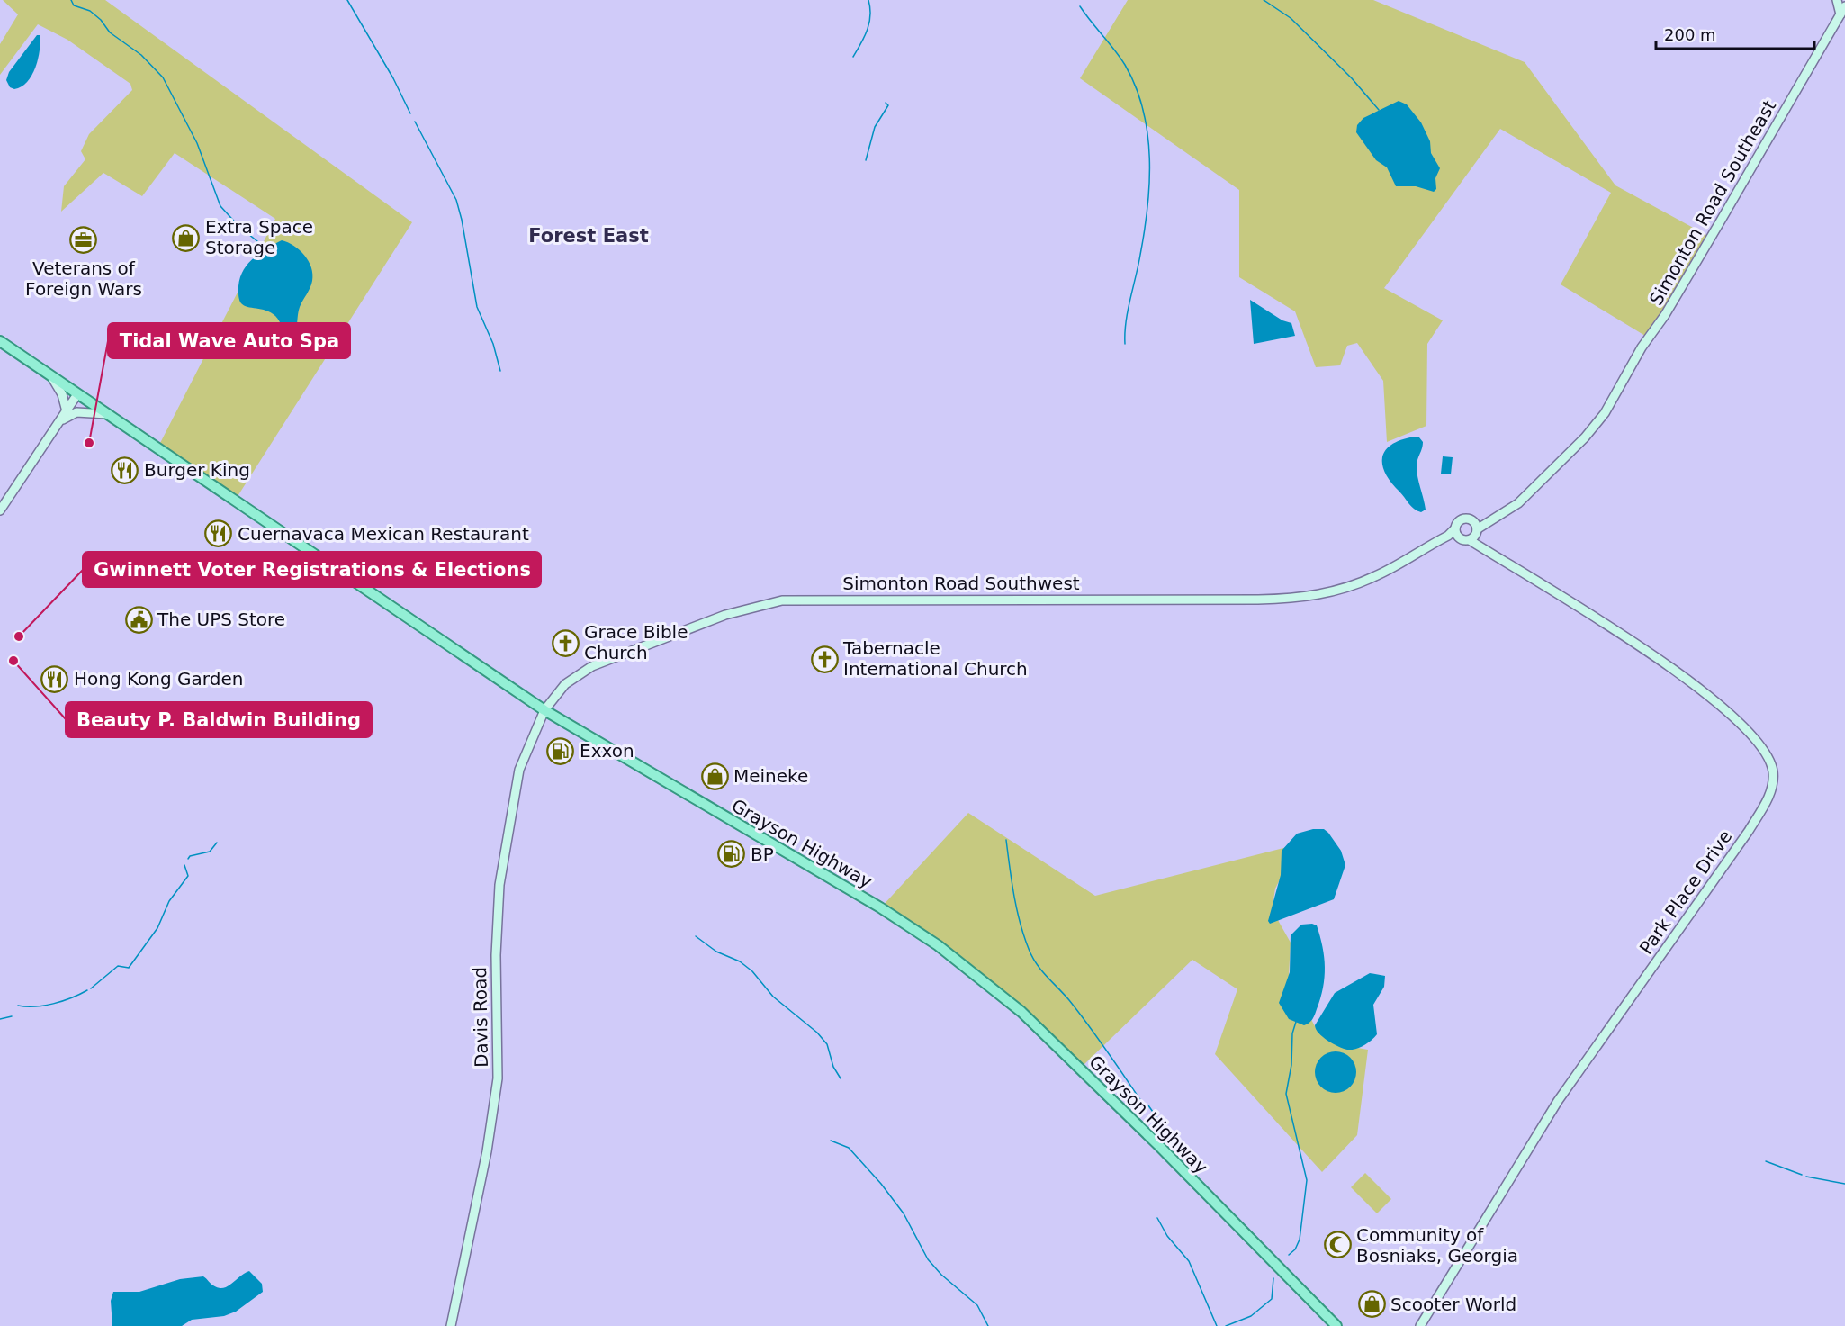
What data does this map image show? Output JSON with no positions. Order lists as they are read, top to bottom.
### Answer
{
  "streets": {
    "main road": ["Grayson Highway"],
    "street": [
      "Simonton Road Southeast",
      "Simonton Road Southwest",
      "Park Place Drive",
      "Davis Road"
    ]
  },
  "crossings": [
    ["Simonton Road Southeast", "Simonton Road Southwest"],
    ["Simonton Road Southeast", "Park Place Drive"],
    ["Simonton Road Southwest", "Grayson Highway"],
    ["Simonton Road Southwest", "Park Place Drive"],
    ["Simonton Road Southwest", "Davis Road"],
    ["Grayson Highway", "Davis Road"]
  ],
  "districts": ["Forest East"],
  "places": {
    "shop": ["Extra Space Storage", "Meineke", "Scooter World"],
    "office": ["Veterans of Foreign Wars"],
    "other": ["Tidal Wave Auto Spa", "Gwinnett Voter Registrations & Elections", "Beauty P. Baldwin Building"],
    "restaurant": ["Burger King", "Cuernavaca Mexican Restaurant", "Hong Kong Garden"],
    "public building": ["The UPS Store"],
    "church": ["Grace Bible Church", "Tabernacle International Church"],
    "fuel station": ["Exxon", "BP"],
    "mosque": ["Community of Bosniaks, Georgia"]
  },
  "scale_bar": "200 m"
}
